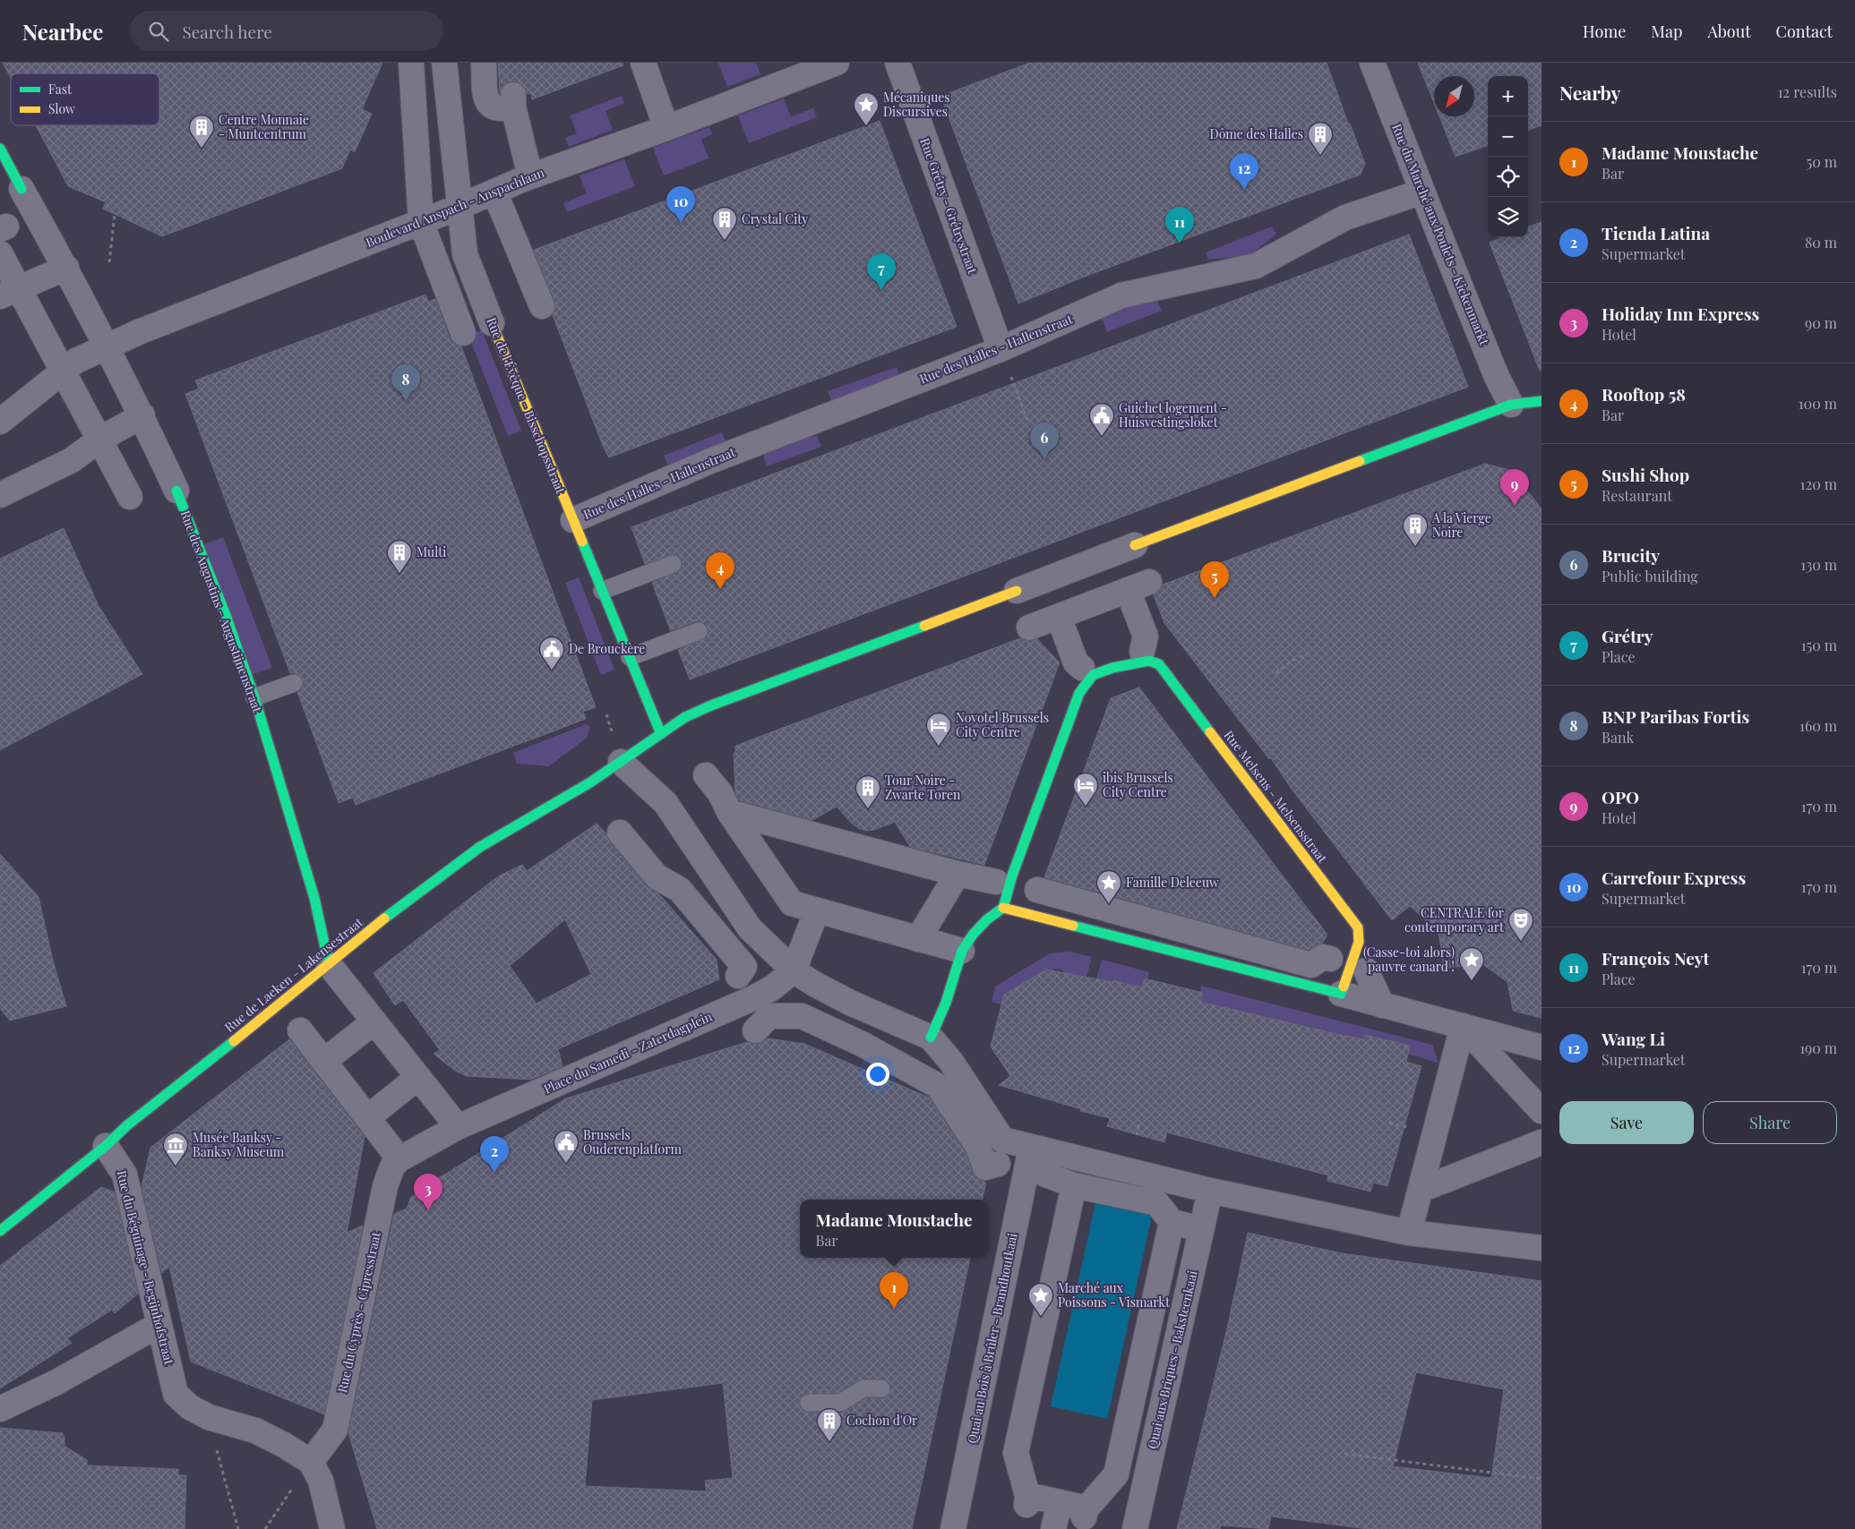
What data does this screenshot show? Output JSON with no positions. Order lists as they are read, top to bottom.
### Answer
{
  "streets": {
    "street": [
      "Rue Grétry - Grétrystraat",
      "Boulevard Anspach - Anspachlaan",
      "Rue du Marché aux Poulets - Kiekenmarkt",
      "Rue des Halles - Hallenstraat",
      "Rue de l'Évêque - Bisschopsstraat",
      "Rue des Augustins - Augustijnenstraat",
      "Rue Melsens - Melsensstraat",
      "Rue de Laeken - Lakensestraat",
      "Place du Samedi - Zaterdagplein",
      "Rue du Béguinage - Begijnhofstraat",
      "Rue du Cyprès - Cipresstraat",
      "Quai au Bois à Brûler - Brandhoutkaai",
      "Quai aux Briques - Baksteenkaai"
    ]
  },
  "crossings": [
    ["Rue Grétry - Grétrystraat", "Rue des Halles - Hallenstraat"],
    ["Boulevard Anspach - Anspachlaan", "Rue de l'Évêque - Bisschopsstraat"],
    ["Boulevard Anspach - Anspachlaan", "Rue des Augustins - Augustijnenstraat"],
    ["Rue du Marché aux Poulets - Kiekenmarkt", "Rue des Halles - Hallenstraat"],
    ["Rue des Halles - Hallenstraat", "Rue de l'Évêque - Bisschopsstraat"],
    ["Rue de l'Évêque - Bisschopsstraat", "Rue de Laeken - Lakensestraat"],
    ["Rue des Augustins - Augustijnenstraat", "Rue de Laeken - Lakensestraat"],
    ["Rue de Laeken - Lakensestraat", "Rue du Béguinage - Begijnhofstraat"],
    ["Place du Samedi - Zaterdagplein", "Rue du Cyprès - Cipresstraat"],
    ["Rue du Béguinage - Begijnhofstraat", "Rue du Cyprès - Cipresstraat"]
  ],
  "places": {
    "place": [
      "Mécaniques Discursives",
      "Famille Deleeuw",
      "(Casse-toi alors) pauvre canard !",
      "Marché aux Poissons - Vismarkt"
    ],
    "building": [
      "Centre Monnaie - Muntcentrum",
      "Dôme des Halles",
      "Crystal City",
      "A la Vierge Noire",
      "Multi",
      "Tour Noire - Zwarte Toren",
      "Cochon d'Or"
    ],
    "public building": ["Guichet logement - Huisvestingsloket", "De Brouckère", "Brussels Ouderenplatform"],
    "hotel": ["Novotel Brussels City Centre", "ibis Brussels City Centre"],
    "theatre": ["CENTRALE for contemporary art"],
    "museum": ["Musée Banksy - Banksy Museum"]
  },
  "legend": ["Fast", "Slow"],
  "north": "bottom left",
  "page": {
    "header": "Nearbee",
    "search": "Search here",
    "nav": [
      "Home",
      "Map",
      "About",
      "Contact"
    ],
    "heading": ["Nearby", "12 results"],
    "map_buttons": ["+", "−"],
    "list": [
      {
        "mark": "1",
        "name": "Madame Moustache",
        "note": "Bar",
        "value": "50 m"
      },
      {
        "mark": "2",
        "name": "Tienda Latina",
        "note": "Supermarket",
        "value": "80 m"
      },
      {
        "mark": "3",
        "name": "Holiday Inn Express",
        "note": "Hotel",
        "value": "90 m"
      },
      {
        "mark": "4",
        "name": "Rooftop 58",
        "note": "Bar",
        "value": "100 m"
      },
      {
        "mark": "5",
        "name": "Sushi Shop",
        "note": "Restaurant",
        "value": "120 m"
      },
      {
        "mark": "6",
        "name": "Brucity",
        "note": "Public building",
        "value": "130 m"
      },
      {
        "mark": "7",
        "name": "Grétry",
        "note": "Place",
        "value": "150 m"
      },
      {
        "mark": "8",
        "name": "BNP Paribas Fortis",
        "note": "Bank",
        "value": "160 m"
      },
      {
        "mark": "9",
        "name": "OPO",
        "note": "Hotel",
        "value": "170 m"
      },
      {
        "mark": "10",
        "name": "Carrefour Express",
        "note": "Supermarket",
        "value": "170 m"
      },
      {
        "mark": "11",
        "name": "François Neyt",
        "note": "Place",
        "value": "170 m"
      },
      {
        "mark": "12",
        "name": "Wang Li",
        "note": "Supermarket",
        "value": "190 m"
      }
    ],
    "pins": [
      "12",
      "10",
      "11",
      "7",
      "8",
      "6",
      "9",
      "4",
      "5",
      "2",
      "3",
      "1"
    ],
    "buttons": ["Save", "Share"],
    "popup": ["Madame Moustache", "Bar"]
  }
}
